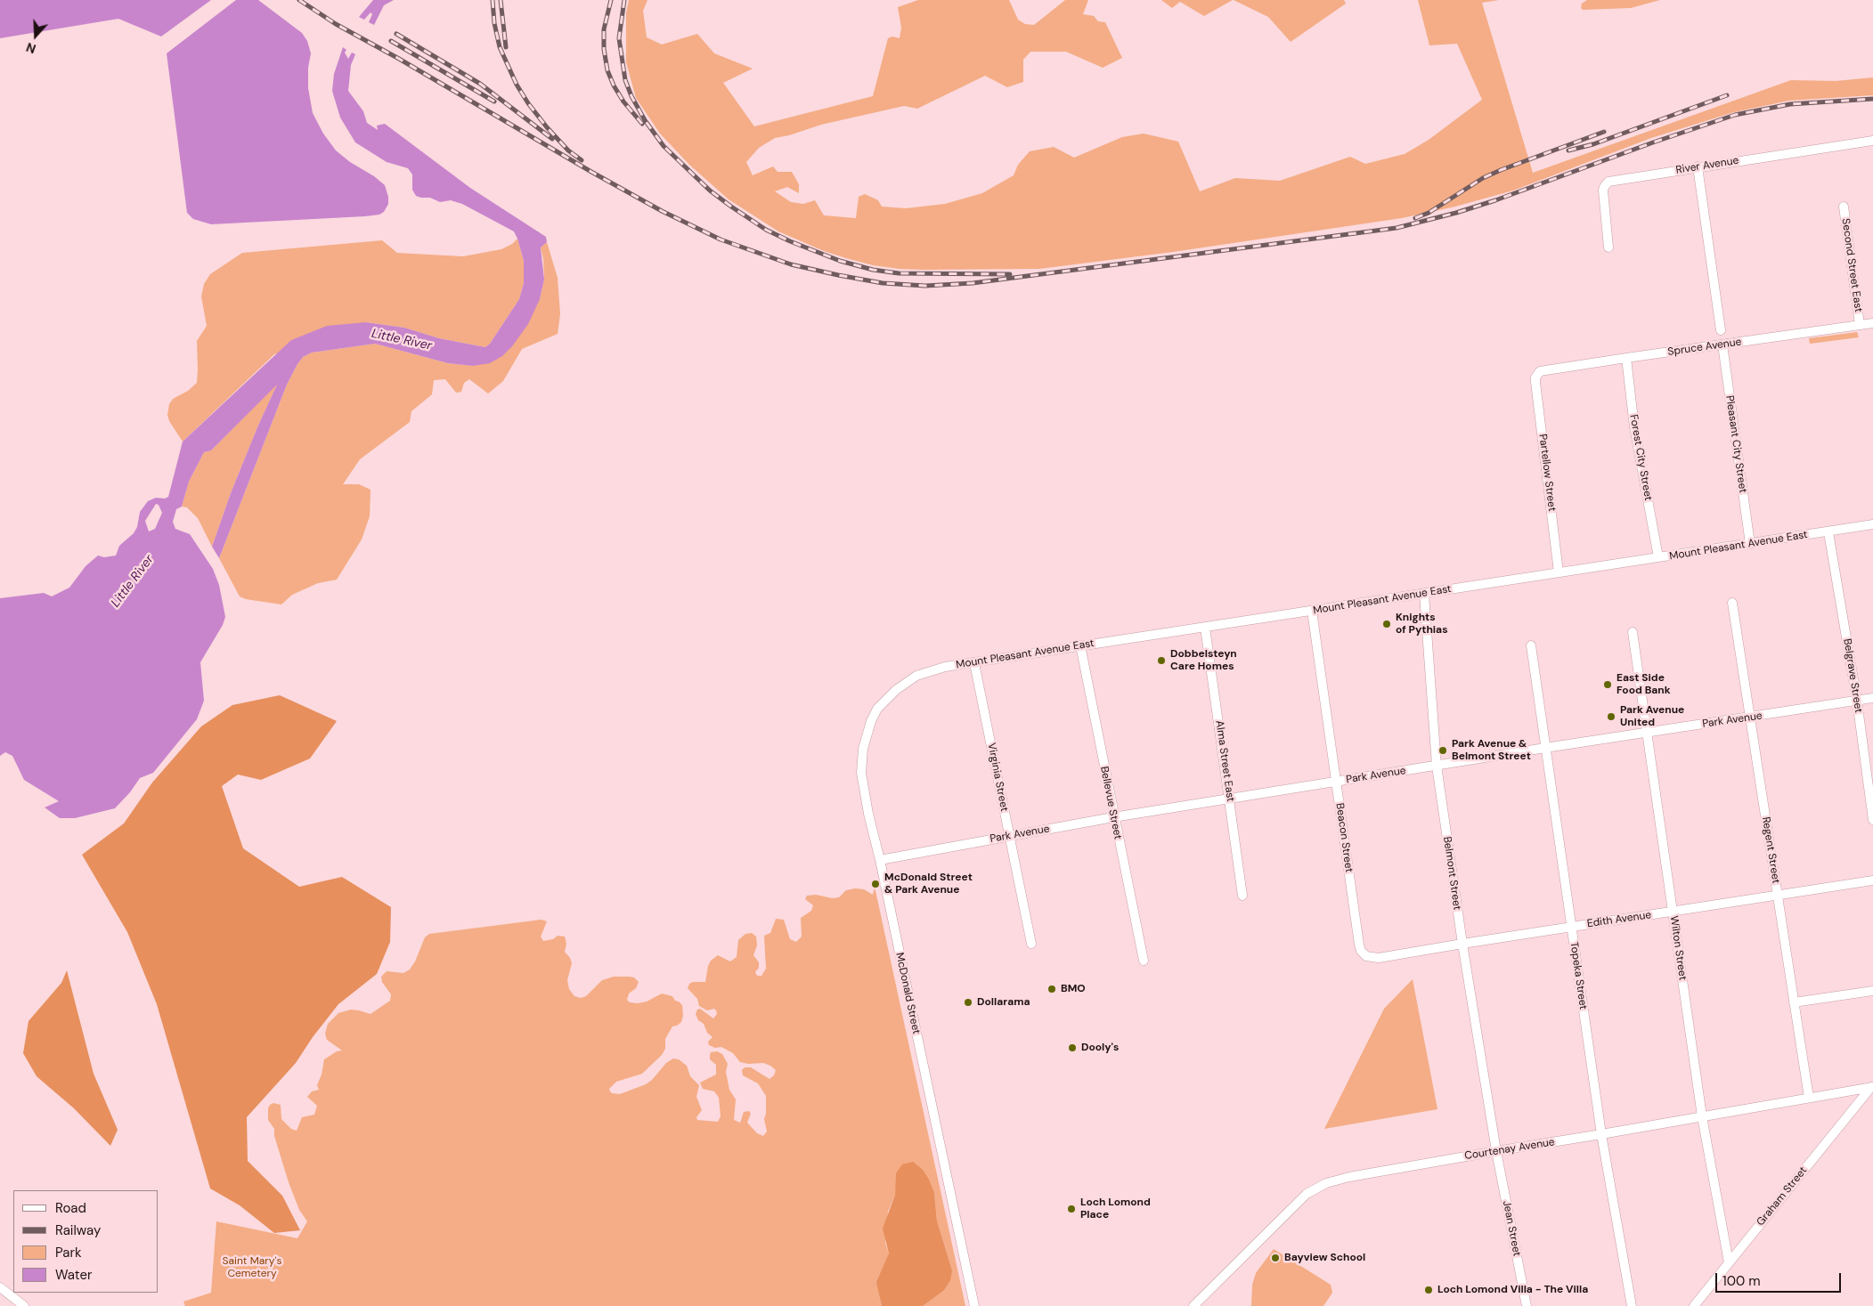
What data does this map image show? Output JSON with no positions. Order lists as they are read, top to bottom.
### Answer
{
  "streets": {
    "street": [
      "River Avenue",
      "Second Street East",
      "Spruce Avenue",
      "Pleasant City Street",
      "Forest City Street",
      "Partellow Street",
      "Mount Pleasant Avenue East",
      "Belgrave Street",
      "Park Avenue",
      "Alma Street East",
      "Virginia Street",
      "Bellevue Street",
      "Beacon Street",
      "Regent Street",
      "Belmont Street",
      "Edith Avenue",
      "Wilton Street",
      "Topeka Street",
      "McDonald Street",
      "Courtenay Avenue",
      "Graham Street",
      "Jean Street"
    ]
  },
  "crossings": [
    ["Second Street East", "Spruce Avenue"],
    ["Spruce Avenue", "Pleasant City Street"],
    ["Spruce Avenue", "Forest City Street"],
    ["Spruce Avenue", "Partellow Street"],
    ["Pleasant City Street", "Mount Pleasant Avenue East"],
    ["Forest City Street", "Mount Pleasant Avenue East"],
    ["Partellow Street", "Mount Pleasant Avenue East"],
    ["Mount Pleasant Avenue East", "Belgrave Street"],
    ["Mount Pleasant Avenue East", "Alma Street East"],
    ["Mount Pleasant Avenue East", "Virginia Street"],
    ["Mount Pleasant Avenue East", "Bellevue Street"],
    ["Mount Pleasant Avenue East", "Beacon Street"],
    ["Mount Pleasant Avenue East", "Belmont Street"],
    ["Mount Pleasant Avenue East", "McDonald Street"],
    ["Belgrave Street", "Park Avenue"],
    ["Park Avenue", "Alma Street East"],
    ["Park Avenue", "Virginia Street"],
    ["Park Avenue", "Bellevue Street"],
    ["Park Avenue", "Beacon Street"],
    ["Park Avenue", "Regent Street"],
    ["Park Avenue", "Belmont Street"],
    ["Park Avenue", "Wilton Street"],
    ["Park Avenue", "Topeka Street"],
    ["Park Avenue", "McDonald Street"],
    ["Beacon Street", "Edith Avenue"],
    ["Regent Street", "Edith Avenue"],
    ["Regent Street", "Courtenay Avenue"],
    ["Belmont Street", "Edith Avenue"],
    ["Belmont Street", "Courtenay Avenue"],
    ["Belmont Street", "Jean Street"],
    ["Edith Avenue", "Wilton Street"],
    ["Edith Avenue", "Topeka Street"],
    ["Wilton Street", "Courtenay Avenue"],
    ["Wilton Street", "Graham Street"],
    ["Topeka Street", "Courtenay Avenue"],
    ["Courtenay Avenue", "Graham Street"],
    ["Courtenay Avenue", "Jean Street"]
  ],
  "water": ["Little River"],
  "parks": ["Saint Mary's Cemetery"],
  "places": [
    "Knights of Pythias",
    "Dobbelsteyn Care Homes",
    "East Side Food Bank",
    "Park Avenue United",
    "Park Avenue & Belmont Street",
    "McDonald Street & Park Avenue",
    "BMO",
    "Dollarama",
    "Dooly's",
    "Loch Lomond Place",
    "Bayview School",
    "Loch Lomond Villa - The Villa"
  ],
  "legend": [
    "Road",
    "Railway",
    "Park",
    "Water"
  ],
  "scale_bar": "100 m",
  "north": "bottom"
}
